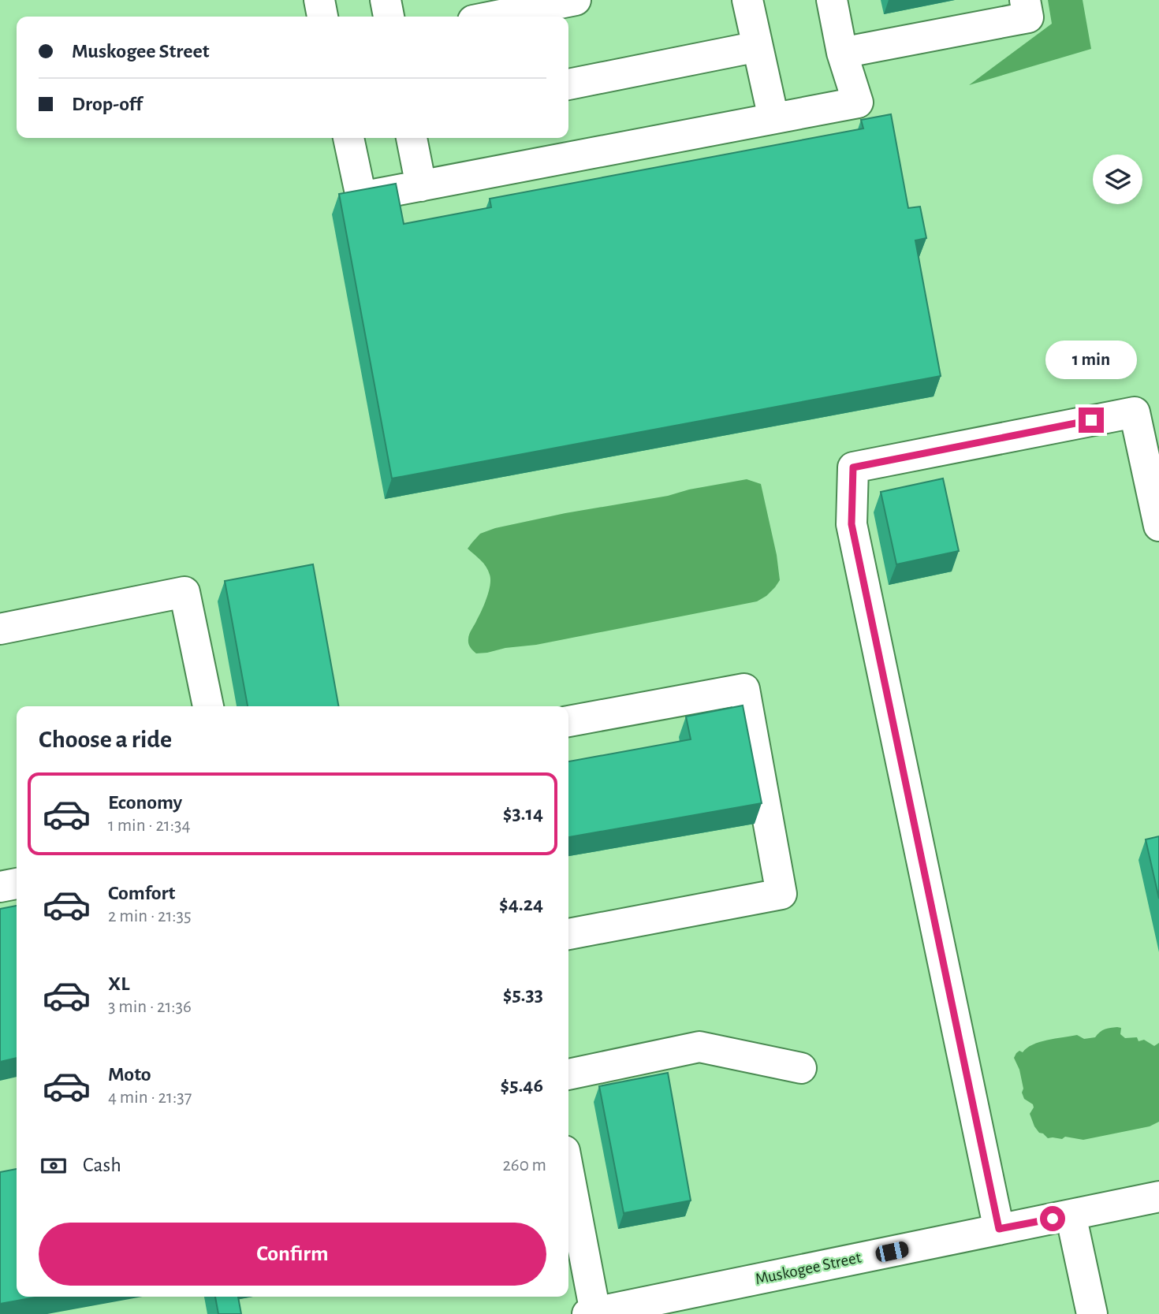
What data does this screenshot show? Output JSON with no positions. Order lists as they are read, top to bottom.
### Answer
{
  "streets": {
    "street": ["Muskogee Street"]
  },
  "page": {
    "banner": ["Muskogee Street", "Drop-off"],
    "bubble": "1 min",
    "heading": "Choose a ride",
    "list": [
      {
        "name": "Economy",
        "note": "1 min · 21:34",
        "value": "$3.14"
      },
      {
        "name": "Comfort",
        "note": "2 min · 21:35",
        "value": "$4.24"
      },
      {
        "name": "XL",
        "note": "3 min · 21:36",
        "value": "$5.33"
      },
      {
        "name": "Moto",
        "note": "4 min · 21:37",
        "value": "$5.46"
      }
    ],
    "pay": ["Cash", "260 m"],
    "buttons": "Confirm"
  }
}
